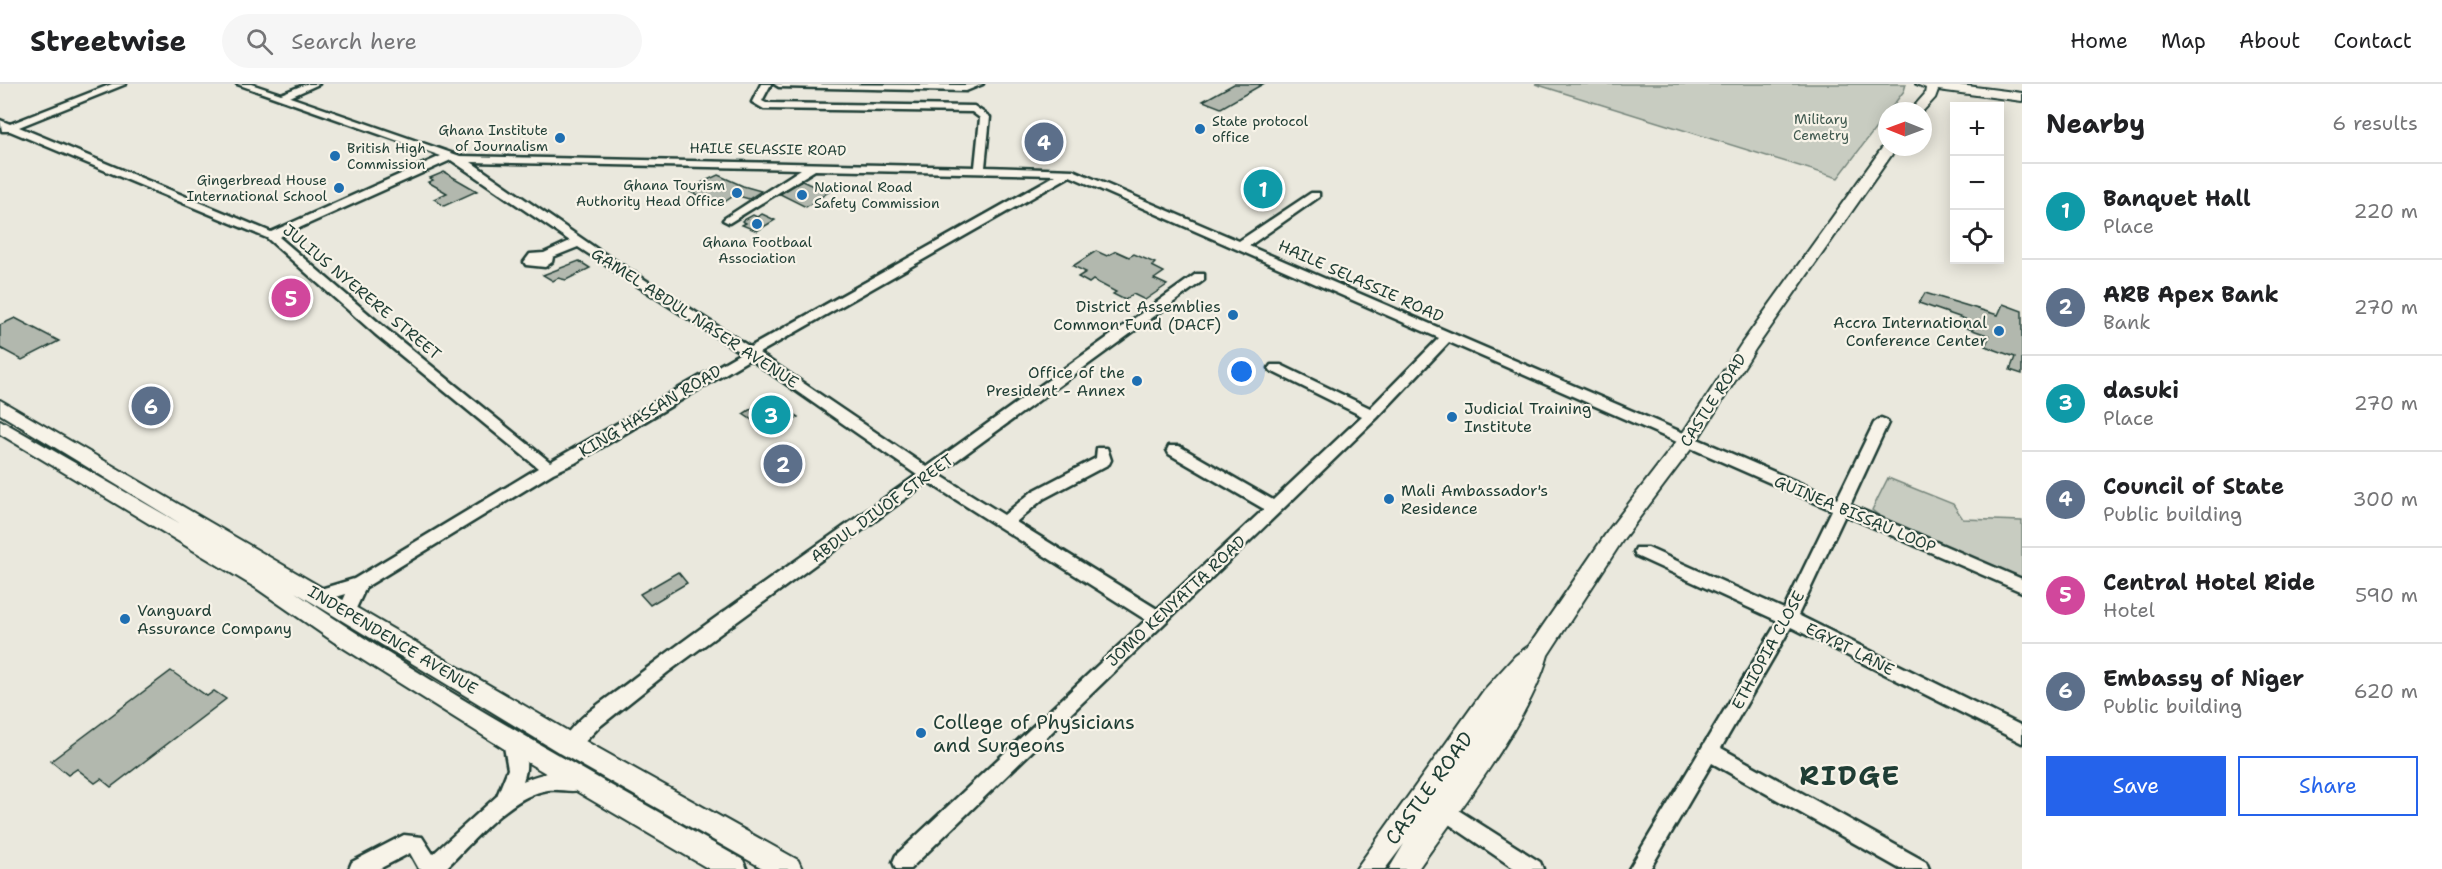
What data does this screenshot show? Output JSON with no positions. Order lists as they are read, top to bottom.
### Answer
{
  "streets": {
    "main road": ["CASTLE ROAD", "INDEPENDENCE AVENUE"],
    "street": [
      "HAILE SELASSIE ROAD",
      "JULIUS NYERERE STREET",
      "GAMEL ABDUL NASER AVENUE",
      "KING HASSAN ROAD",
      "ABDUL DIUOF STREET",
      "GUINEA BISSAU LOOP",
      "JOMO KENYATTA ROAD",
      "EGYPT LANE",
      "ETHIOPIA CLOSE"
    ]
  },
  "crossings": [
    ["HAILE SELASSIE ROAD", "GAMEL ABDUL NASER AVENUE"],
    ["HAILE SELASSIE ROAD", "CASTLE ROAD"],
    ["HAILE SELASSIE ROAD", "KING HASSAN ROAD"],
    ["HAILE SELASSIE ROAD", "GUINEA BISSAU LOOP"],
    ["HAILE SELASSIE ROAD", "JOMO KENYATTA ROAD"],
    ["JULIUS NYERERE STREET", "KING HASSAN ROAD"],
    ["GAMEL ABDUL NASER AVENUE", "KING HASSAN ROAD"],
    ["GAMEL ABDUL NASER AVENUE", "ABDUL DIUOF STREET"],
    ["GAMEL ABDUL NASER AVENUE", "JOMO KENYATTA ROAD"],
    ["CASTLE ROAD", "GUINEA BISSAU LOOP"],
    ["KING HASSAN ROAD", "INDEPENDENCE AVENUE"],
    ["ABDUL DIUOF STREET", "INDEPENDENCE AVENUE"],
    ["GUINEA BISSAU LOOP", "ETHIOPIA CLOSE"],
    ["EGYPT LANE", "ETHIOPIA CLOSE"]
  ],
  "districts": ["RIDGE"],
  "parks": ["Military Cemetry"],
  "places": [
    "State protocol office",
    "Ghana Institute of Journalism",
    "British High Commission",
    "Gingerbread House International School",
    "Ghana Tourism Authority Head Office",
    "National Road Safety Commission",
    "Ghana Footbaal Association",
    "District Assemblies Common Fund (DACF)",
    "Accra International Conference Center",
    "Office of the President - Annex",
    "Judicial Training Institute",
    "Mali Ambassador's Residence",
    "Vanguard Assurance Company",
    "College of Physicians and Surgeons"
  ],
  "north": "left",
  "page": {
    "header": "Streetwise",
    "search": "Search here",
    "nav": [
      "Home",
      "Map",
      "About",
      "Contact"
    ],
    "heading": ["Nearby", "6 results"],
    "map_buttons": ["+", "−"],
    "pins": [
      "4",
      "1",
      "5",
      "6",
      "3",
      "2"
    ],
    "list": [
      {
        "mark": "1",
        "name": "Banquet Hall",
        "note": "Place",
        "value": "220 m"
      },
      {
        "mark": "2",
        "name": "ARB Apex Bank",
        "note": "Bank",
        "value": "270 m"
      },
      {
        "mark": "3",
        "name": "dasuki",
        "note": "Place",
        "value": "270 m"
      },
      {
        "mark": "4",
        "name": "Council of State",
        "note": "Public building",
        "value": "300 m"
      },
      {
        "mark": "5",
        "name": "Central Hotel Ride",
        "note": "Hotel",
        "value": "590 m"
      },
      {
        "mark": "6",
        "name": "Embassy of Niger",
        "note": "Public building",
        "value": "620 m"
      }
    ],
    "buttons": ["Save", "Share"]
  }
}
